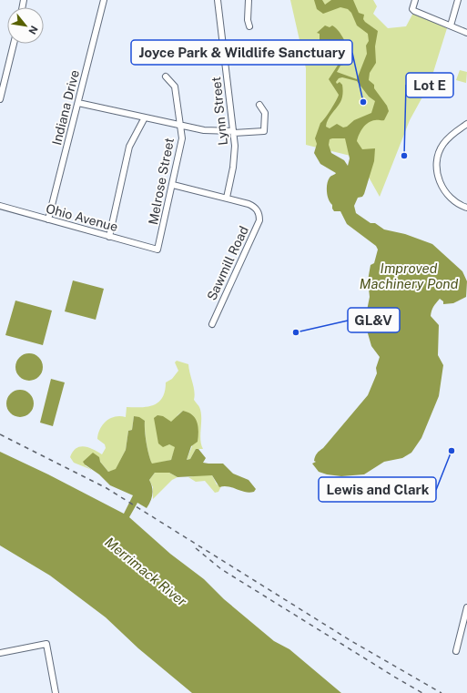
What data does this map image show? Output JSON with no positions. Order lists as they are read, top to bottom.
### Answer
{
  "streets": {
    "street": [
      "Indiana Drive",
      "Lynn Street",
      "Melrose Street",
      "Ohio Avenue",
      "Sawmill Road"
    ]
  },
  "crossings": [
    ["Indiana Drive", "Ohio Avenue"],
    ["Lynn Street", "Sawmill Road"],
    ["Melrose Street", "Ohio Avenue"]
  ],
  "water": ["Improved Machinery Pond", "Merrimack River"],
  "places": [
    "Joyce Park & Wildlife Sanctuary",
    "Lot E",
    "GL&V",
    "Lewis and Clark"
  ],
  "north": "bottom right"
}
